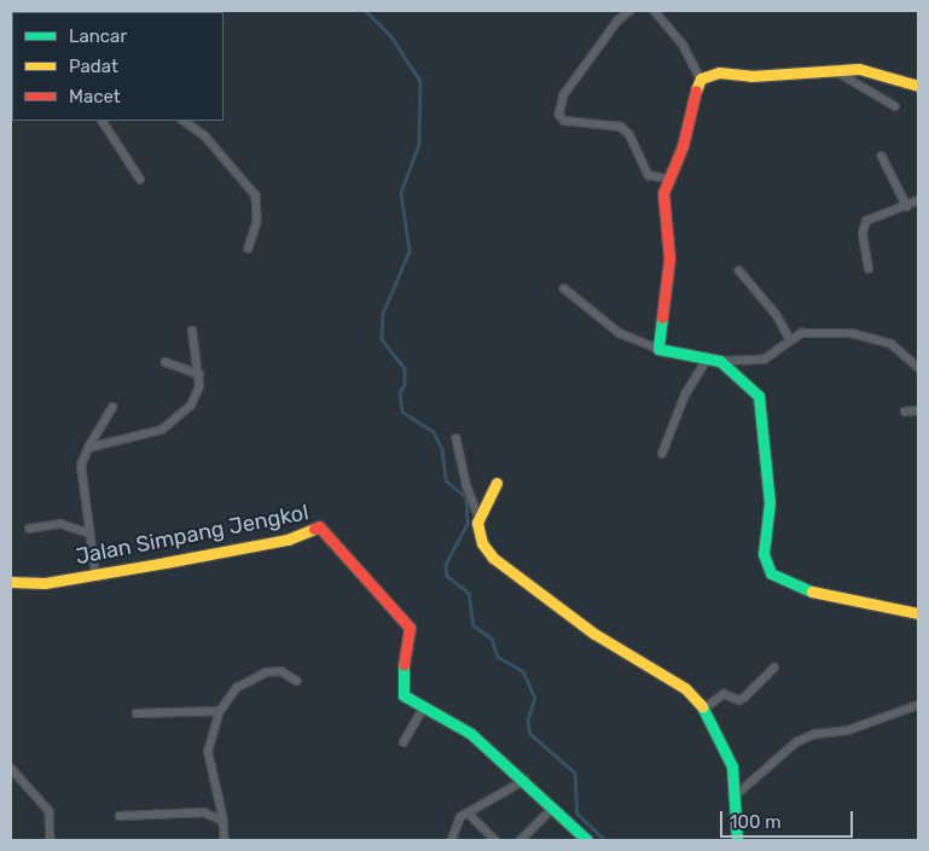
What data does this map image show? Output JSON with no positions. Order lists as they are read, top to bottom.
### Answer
{
  "streets": {
    "street": ["Jalan Simpang Jengkol"]
  },
  "legend": ["Lancar", "Padat", "Macet"],
  "scale_bar": "100 m"
}
